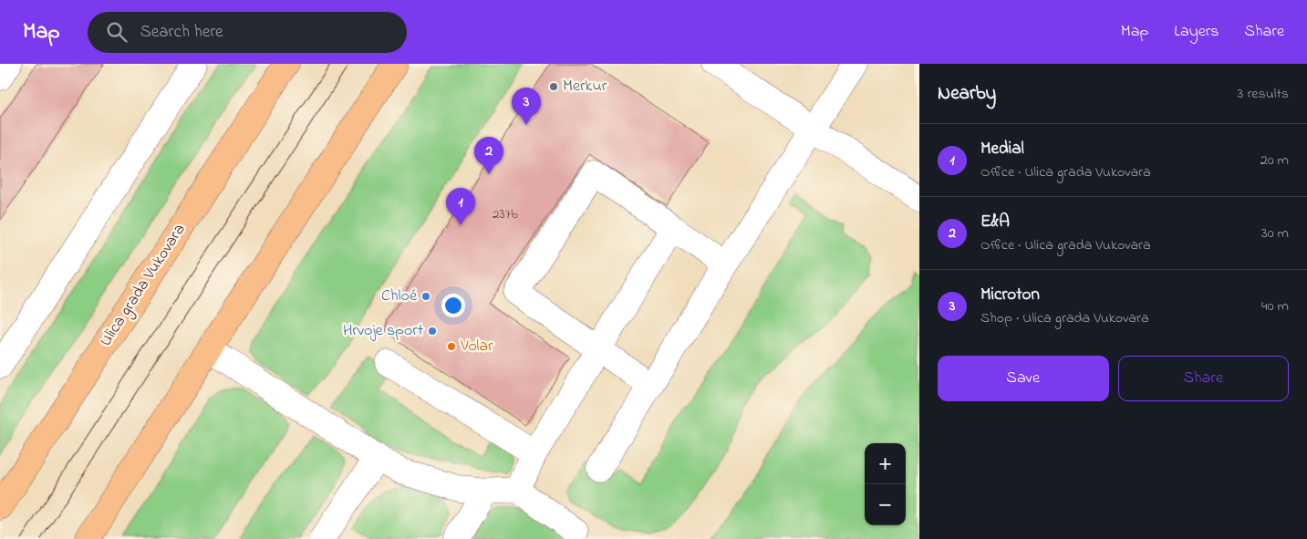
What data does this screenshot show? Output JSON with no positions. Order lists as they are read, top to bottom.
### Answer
{
  "streets": {
    "main road": ["Ulica grada Vukovara"]
  },
  "places": [
    "Merkur",
    "Chloé",
    "Hrvoje sport",
    "Volar"
  ],
  "house_numbers": ["237b"],
  "page": {
    "header": "Map",
    "search": "Search here",
    "nav": ["Map", "Layers", "Share"],
    "heading": ["Nearby", "3 results"],
    "pins": ["3", "2", "1"],
    "list": [
      {
        "mark": "1",
        "name": "Medial",
        "note": "Office · Ulica grada Vukovara",
        "value": "20 m"
      },
      {
        "mark": "2",
        "name": "E&A",
        "note": "Office · Ulica grada Vukovara",
        "value": "30 m"
      },
      {
        "mark": "3",
        "name": "Microton",
        "note": "Shop · Ulica grada Vukovara",
        "value": "40 m"
      }
    ],
    "buttons": ["Save", "Share"],
    "map_buttons": ["+", "−"]
  }
}
